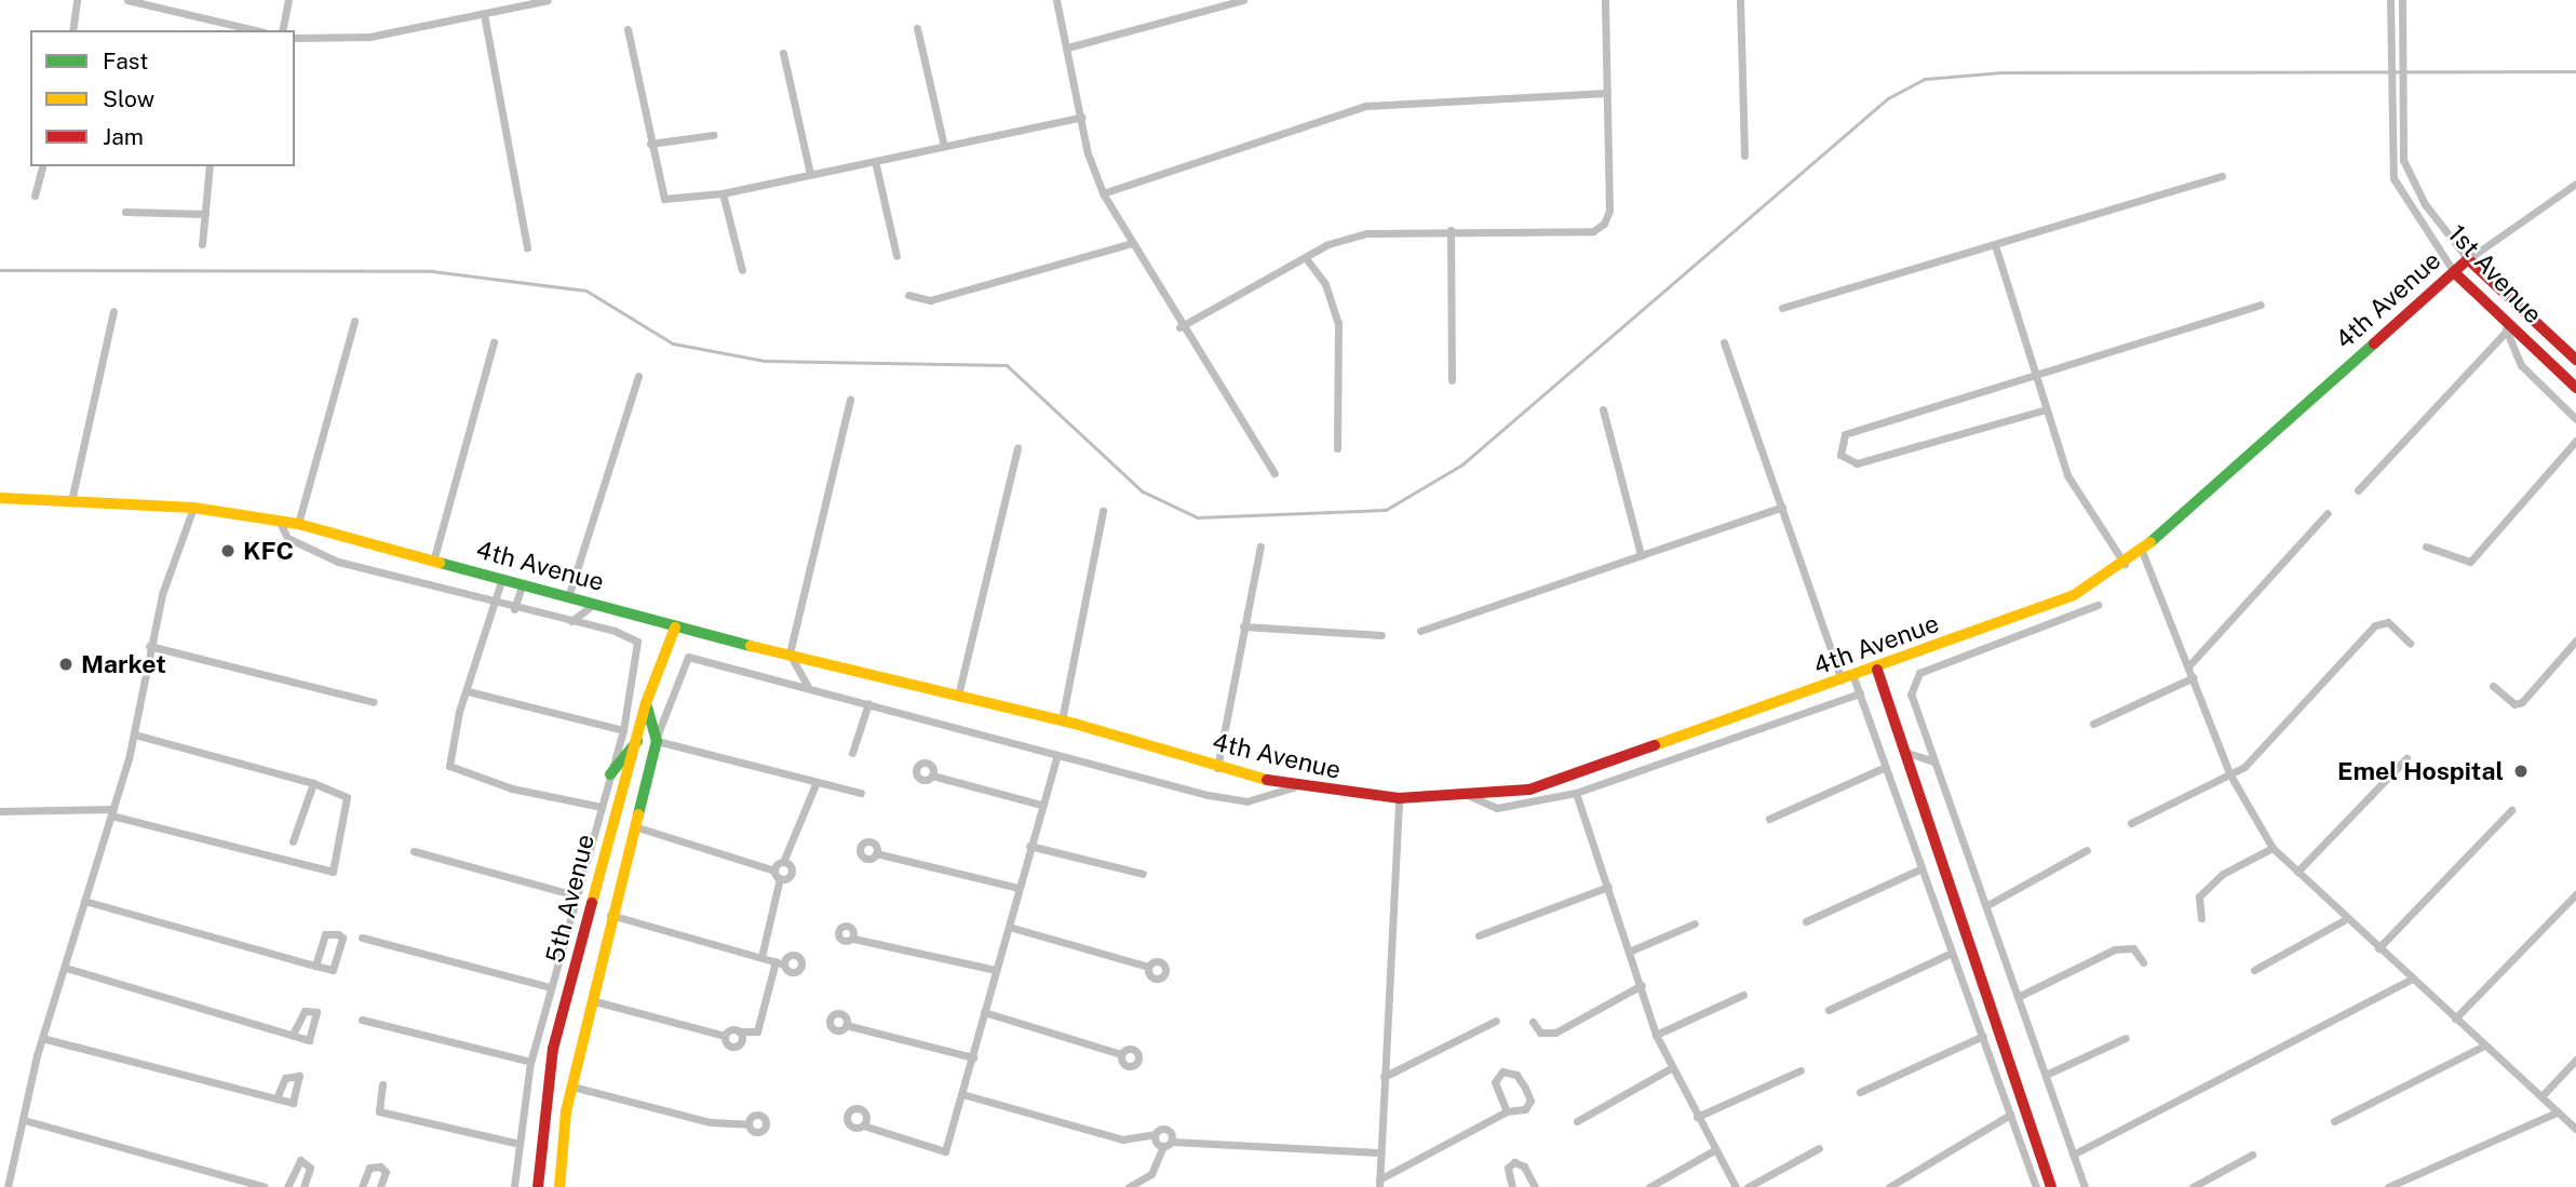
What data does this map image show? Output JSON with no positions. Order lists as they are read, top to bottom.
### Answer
{
  "streets": {
    "main road": ["1st Avenue", "4th Avenue", "5th Avenue"]
  },
  "crossings": [
    ["1st Avenue", "4th Avenue"],
    ["4th Avenue", "5th Avenue"]
  ],
  "places": ["KFC", "Market", "Emel Hospital"],
  "legend": ["Fast", "Slow", "Jam"]
}
